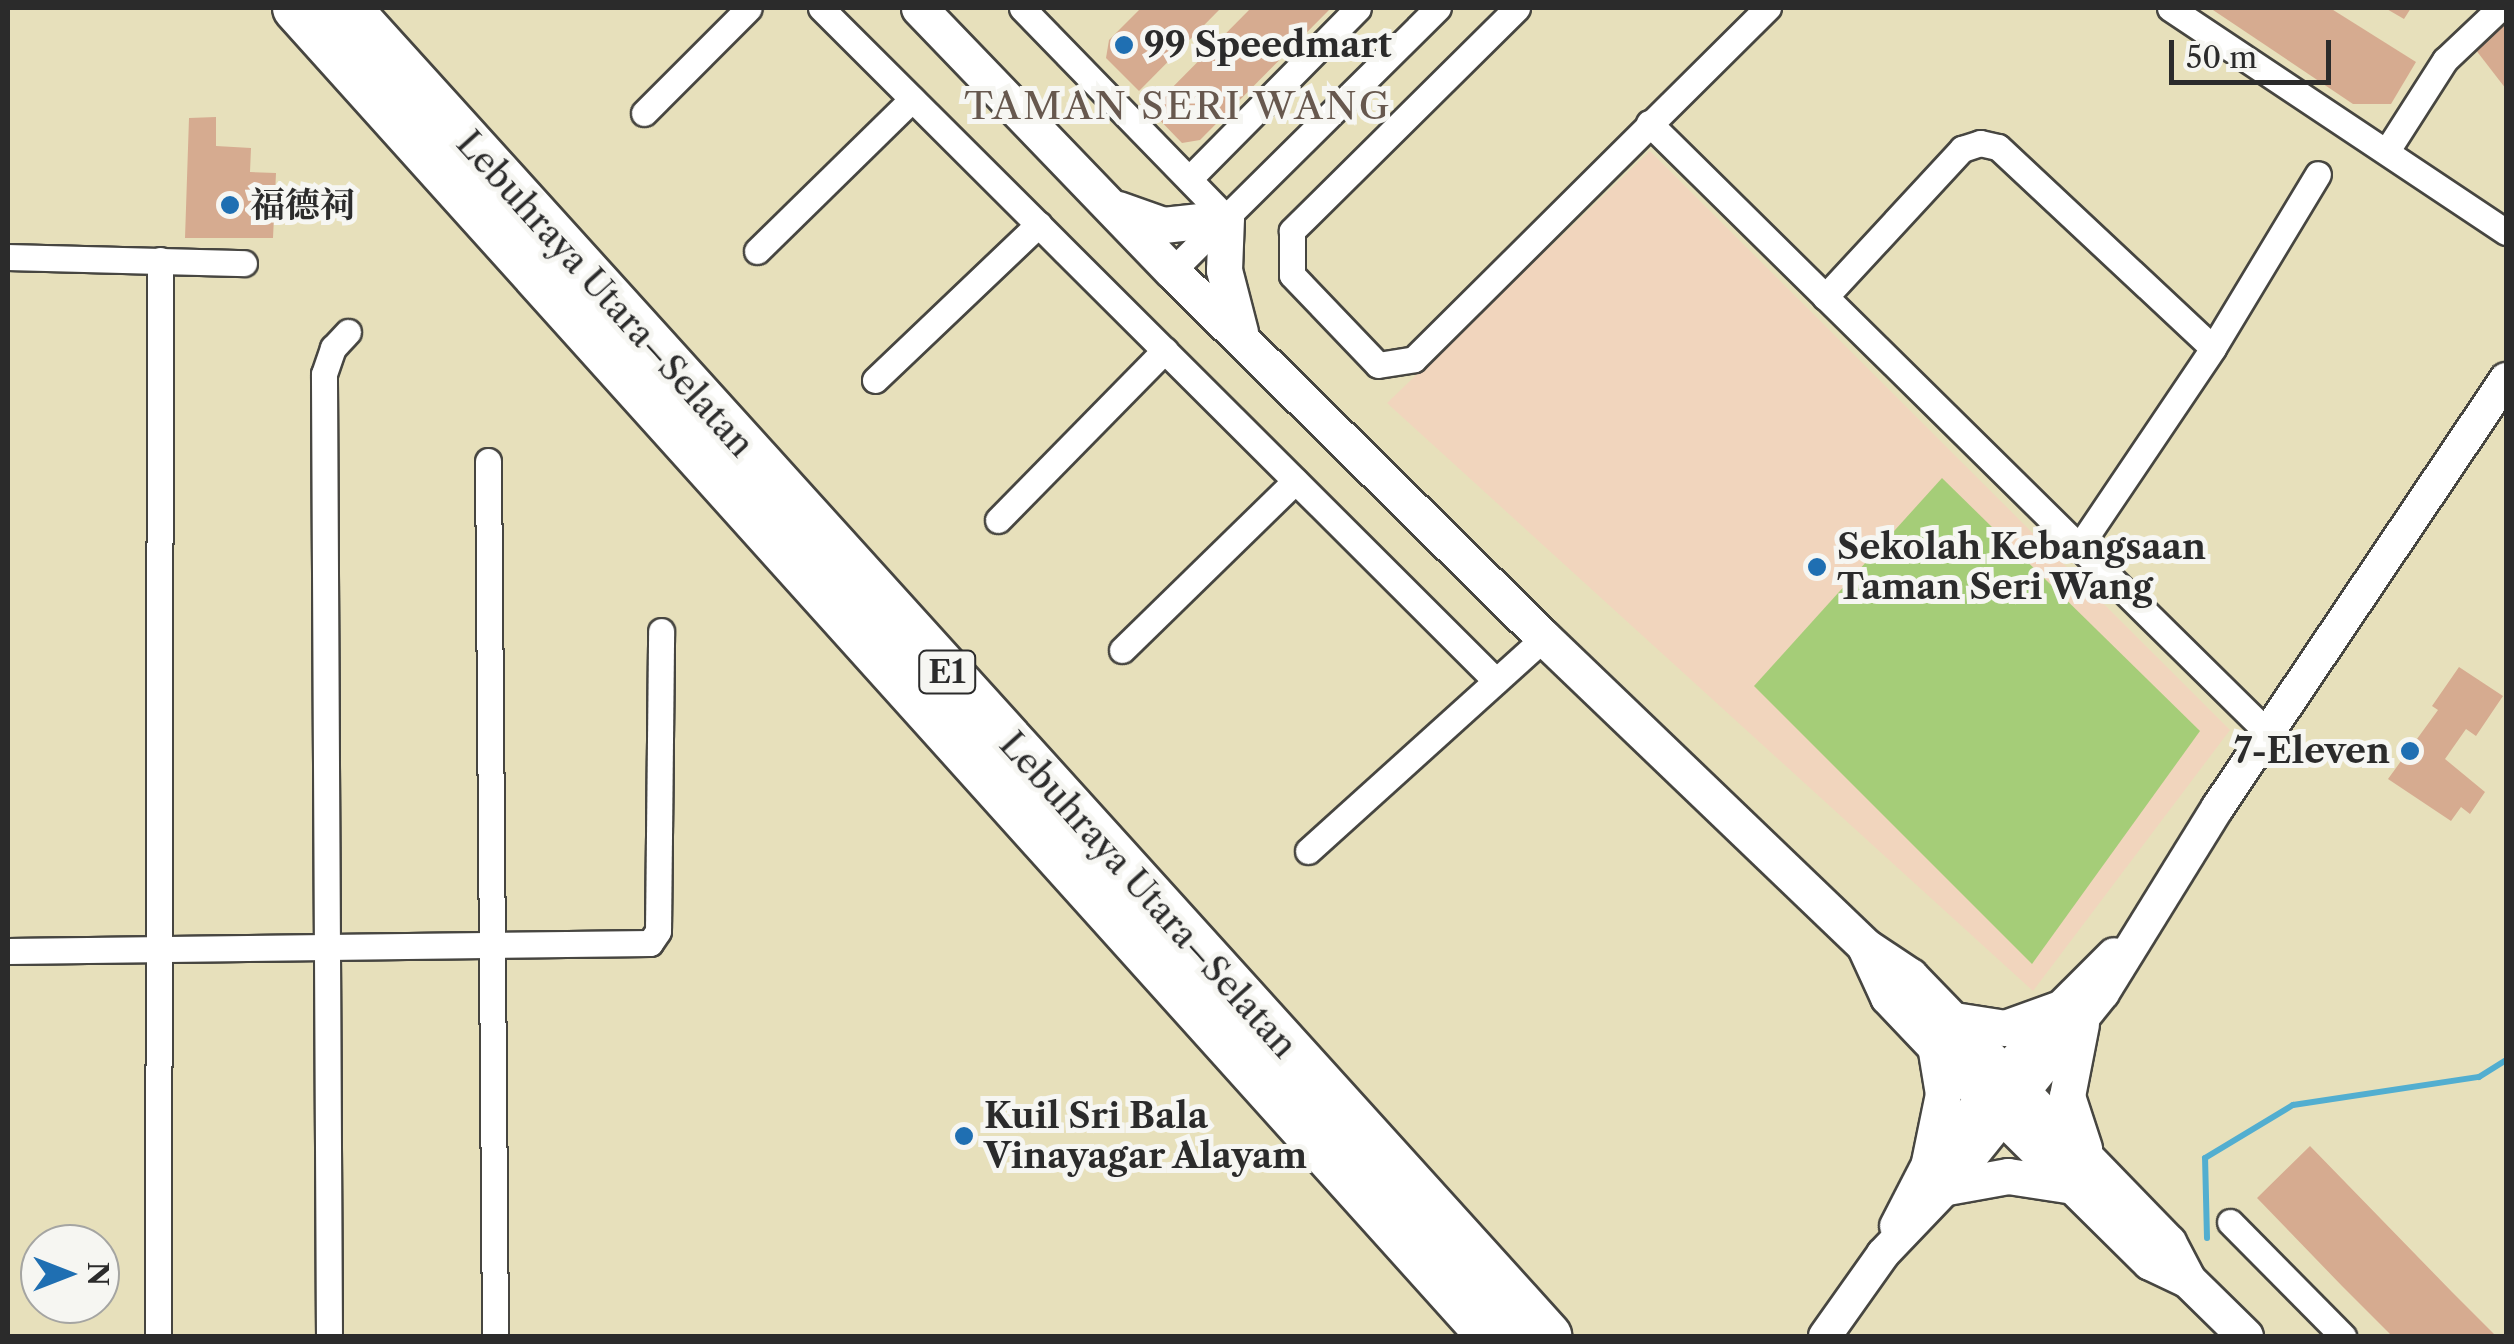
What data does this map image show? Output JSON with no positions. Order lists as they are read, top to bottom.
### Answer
{
  "streets": {
    "highway": ["Lebuhraya Utara–Selatan", "E1"]
  },
  "districts": ["TAMAN SERI WANG"],
  "places": [
    "99 Speedmart",
    "福德祠",
    "Sekolah Kebangsaan Taman Seri Wang",
    "7-Eleven",
    "Kuil Sri Bala Vinayagar Alayam"
  ],
  "scale_bar": "50 m",
  "north": "right"
}
